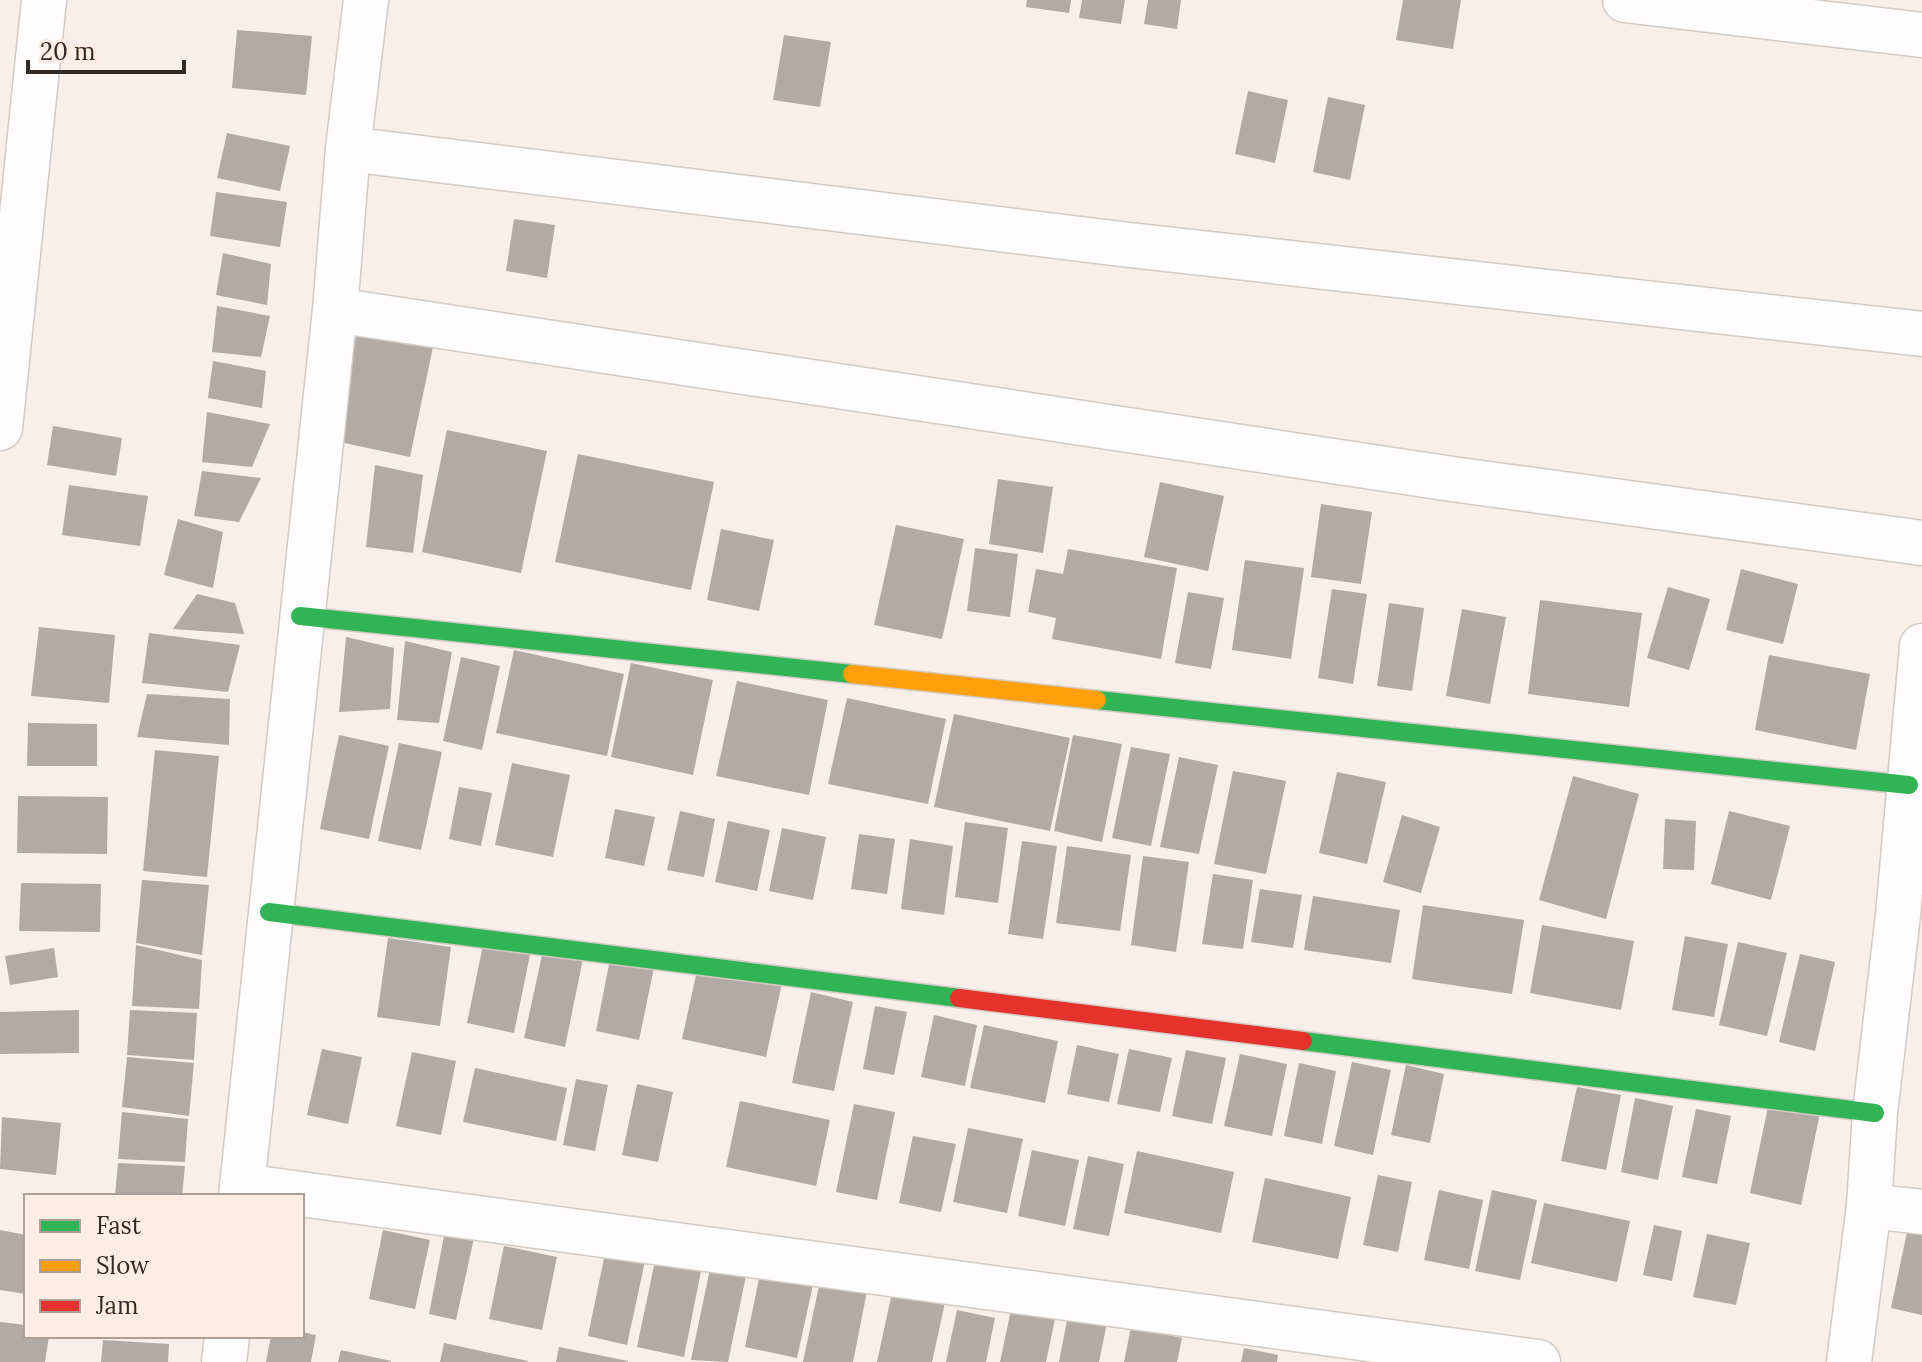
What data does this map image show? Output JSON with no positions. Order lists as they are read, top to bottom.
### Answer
{
  "legend": ["Fast", "Slow", "Jam"],
  "scale_bar": "20 m"
}
